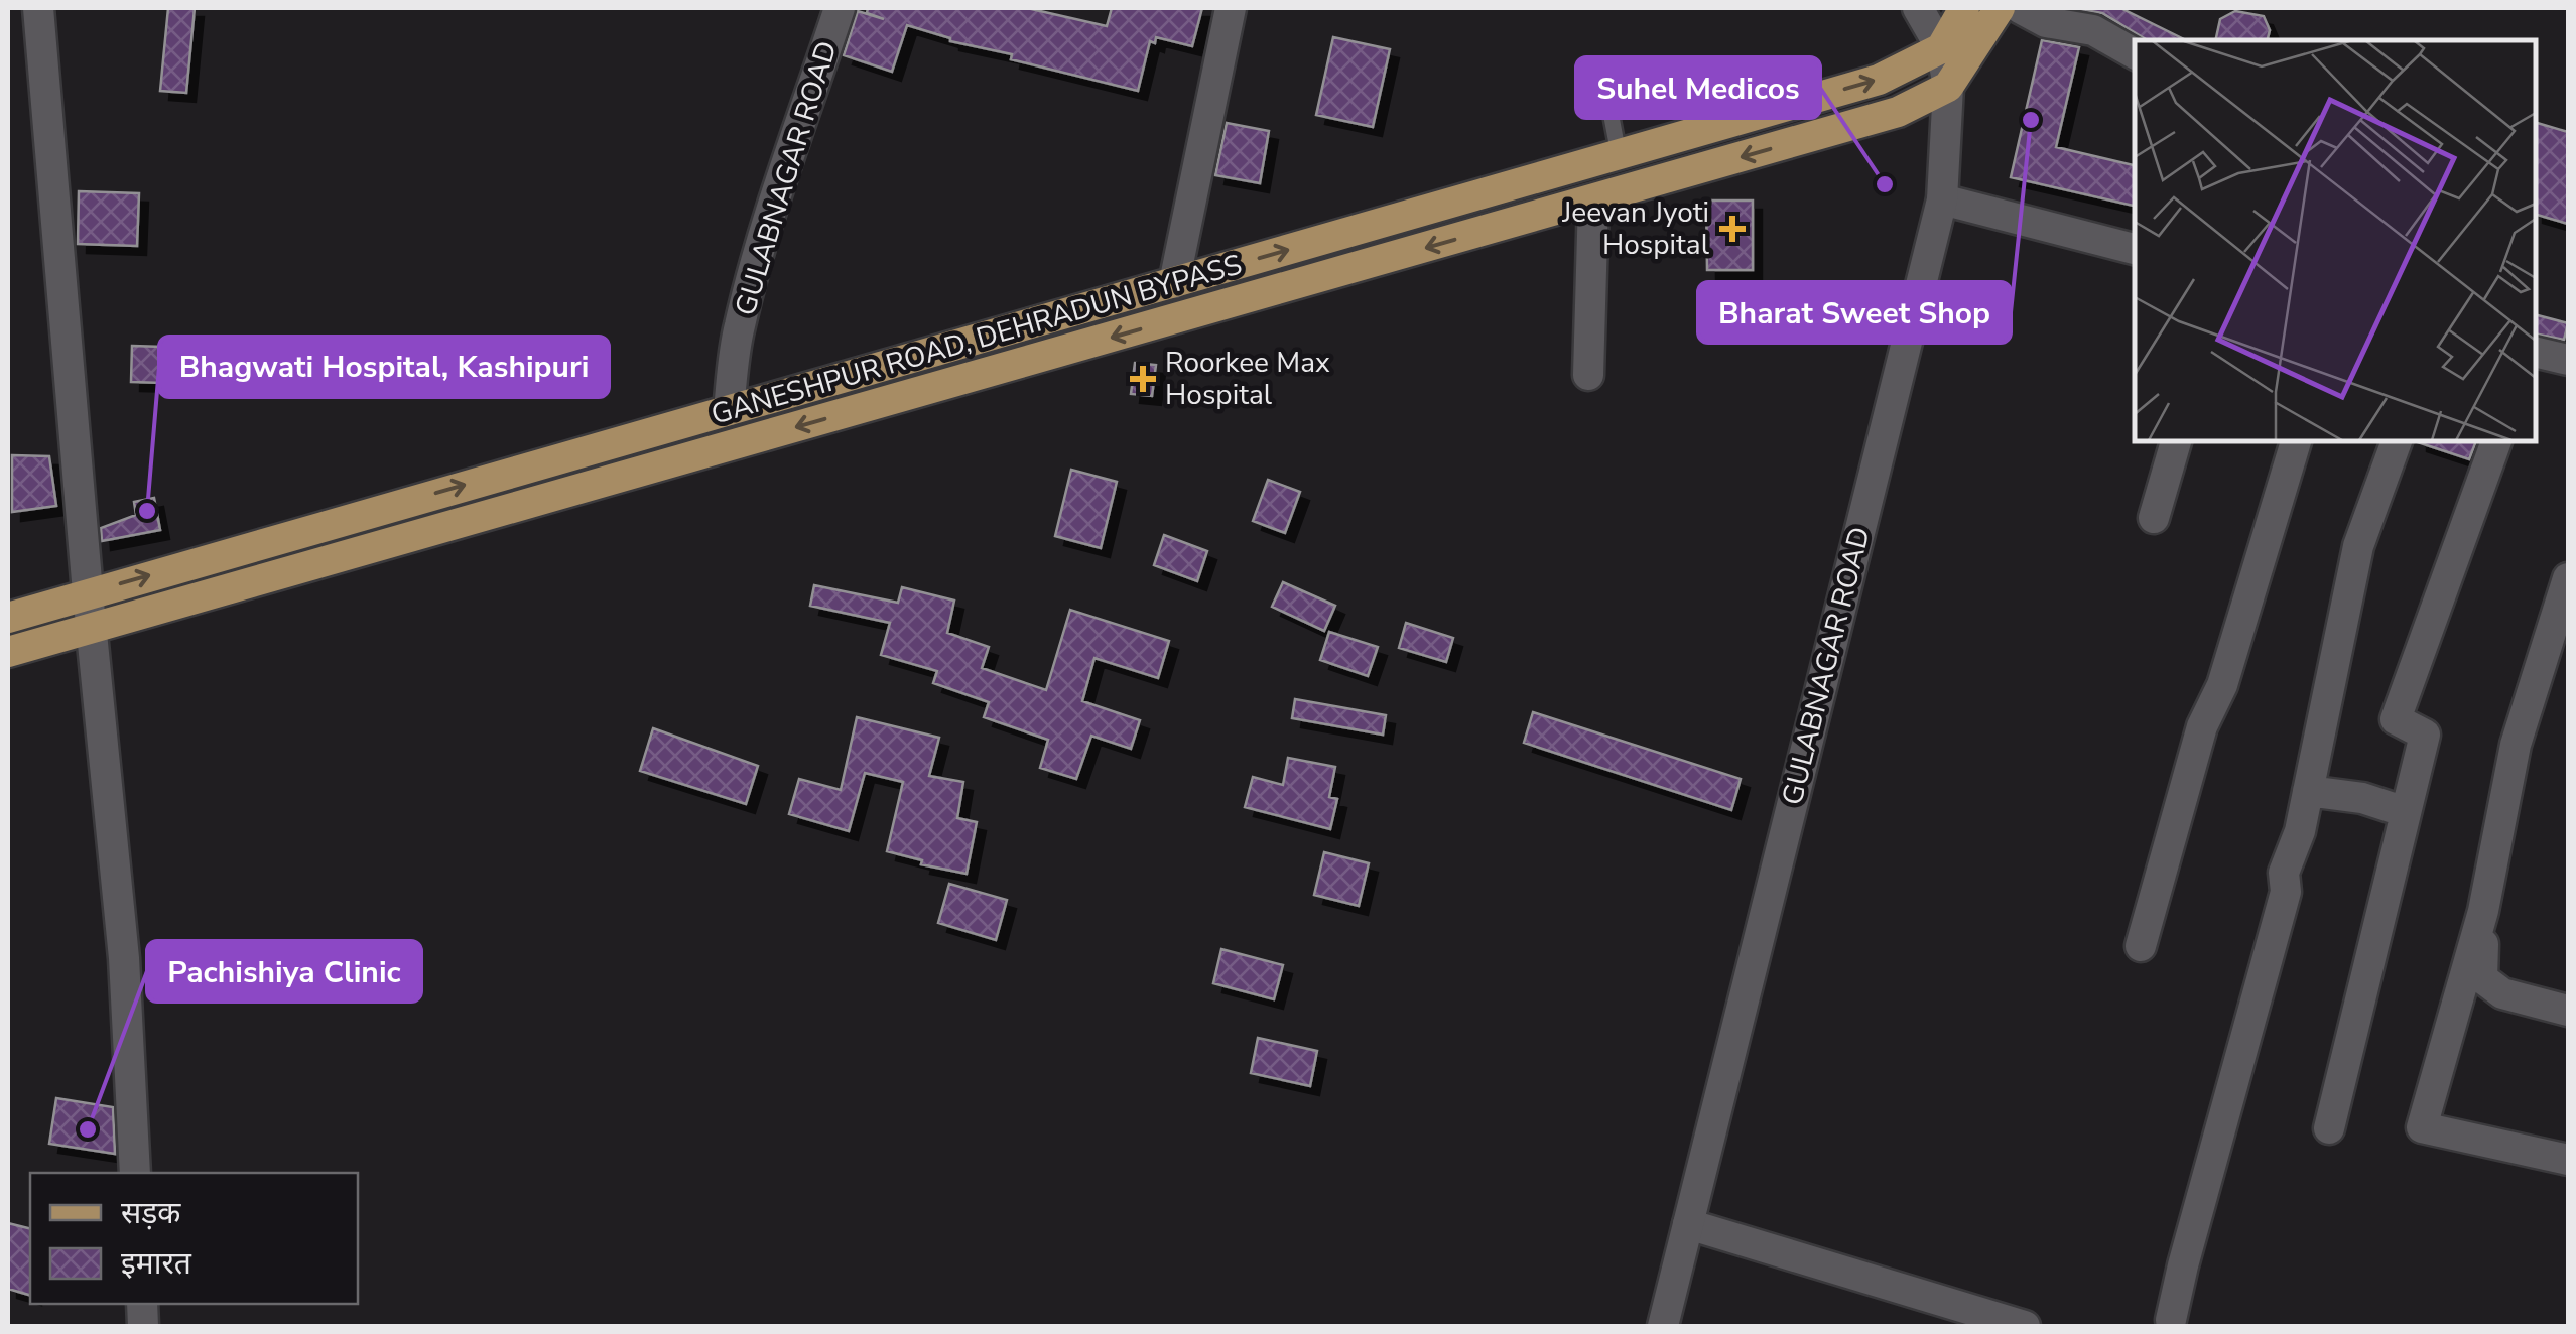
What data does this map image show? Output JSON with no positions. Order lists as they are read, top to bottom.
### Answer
{
  "streets": {
    "main road": ["GANESHPUR ROAD, DEHRADUN BYPASS"],
    "street": ["GULABNAGAR ROAD"]
  },
  "crossings": [
    ["GULABNAGAR ROAD", "GANESHPUR ROAD, DEHRADUN BYPASS"]
  ],
  "places": {
    "other": [
      "Bharat Sweet Shop",
      "Suhel Medicos",
      "Bhagwati Hospital, Kashipuri",
      "Pachishiya Clinic"
    ],
    "health": ["Jeevan Jyoti Hospital", "Roorkee Max Hospital"]
  },
  "legend": ["सड़क", "इमारत"]
}
